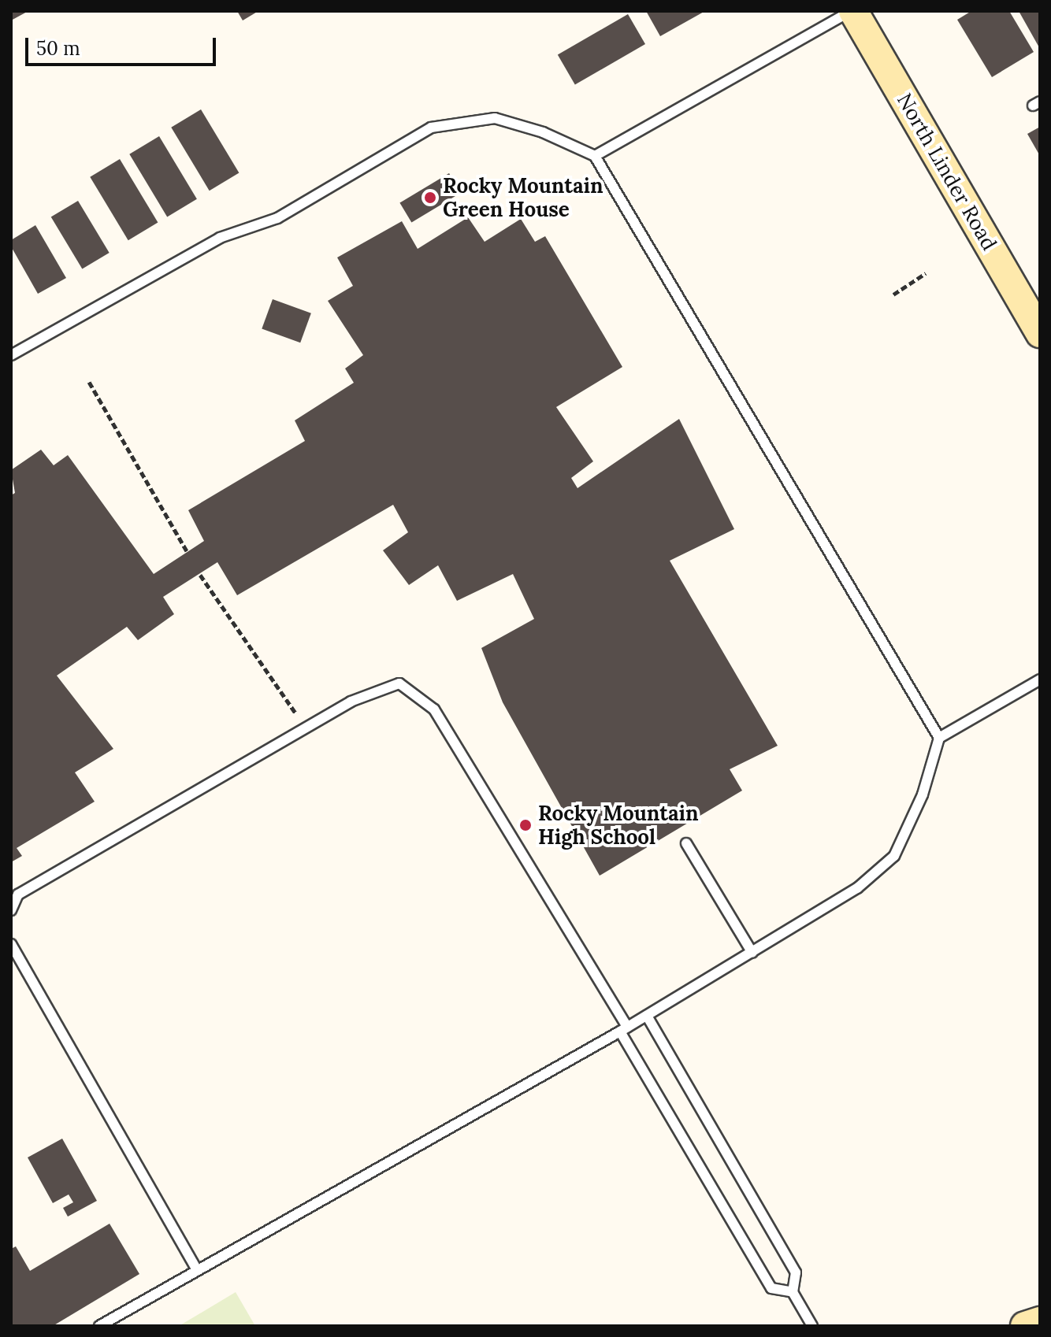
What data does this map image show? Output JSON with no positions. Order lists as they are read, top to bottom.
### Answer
{
  "streets": {
    "main road": ["North Linder Road"]
  },
  "places": ["Rocky Mountain Green House", "Rocky Mountain High School"],
  "scale_bar": "50 m"
}
